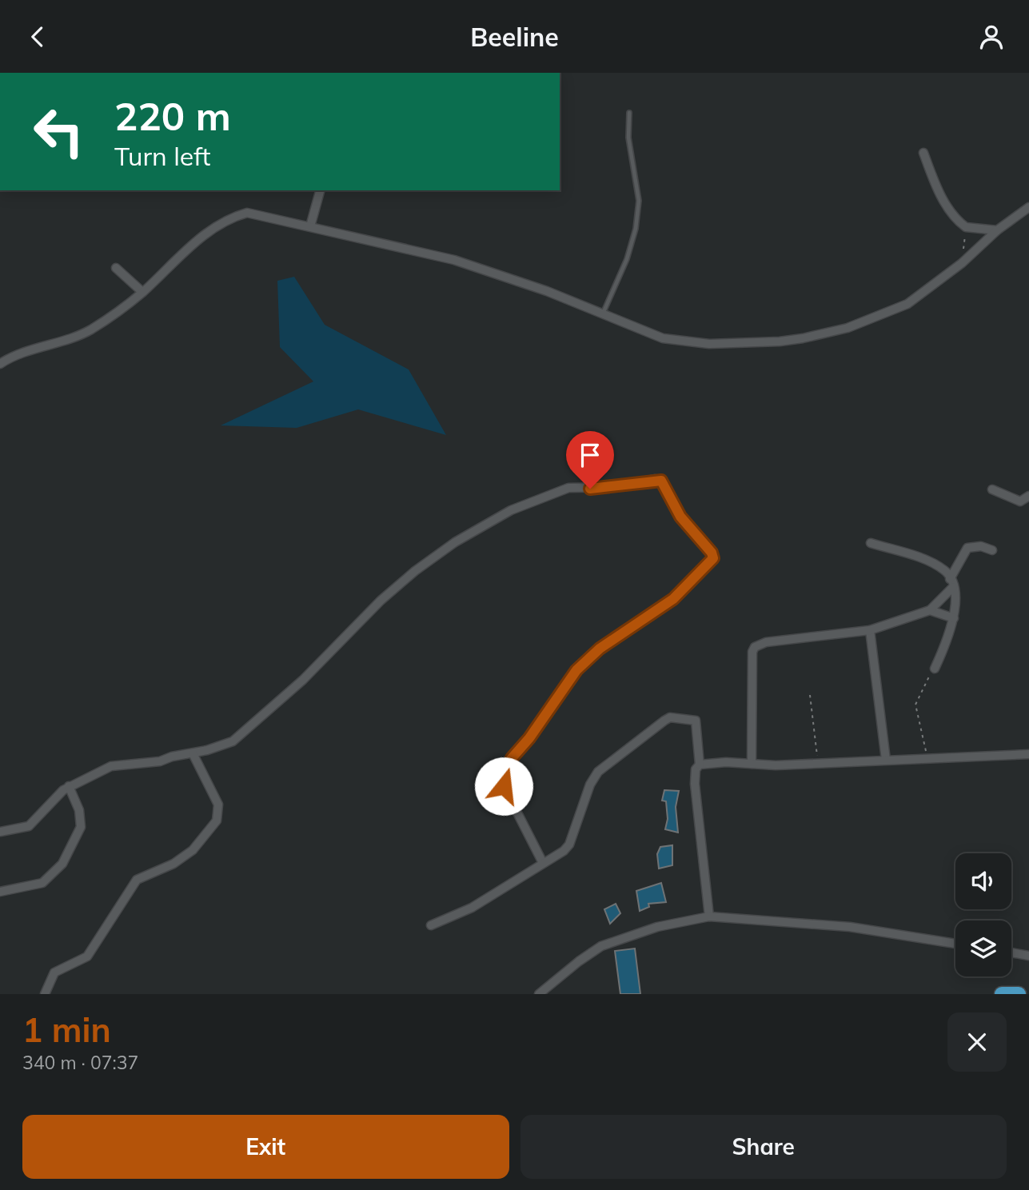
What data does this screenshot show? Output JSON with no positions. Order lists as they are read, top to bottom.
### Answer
{
  "page": {
    "header": "Beeline",
    "turn": ["220 m", "Turn left"],
    "heading": ["1 min", "340 m · 07:37"],
    "buttons": ["Exit", "Share"]
  }
}
